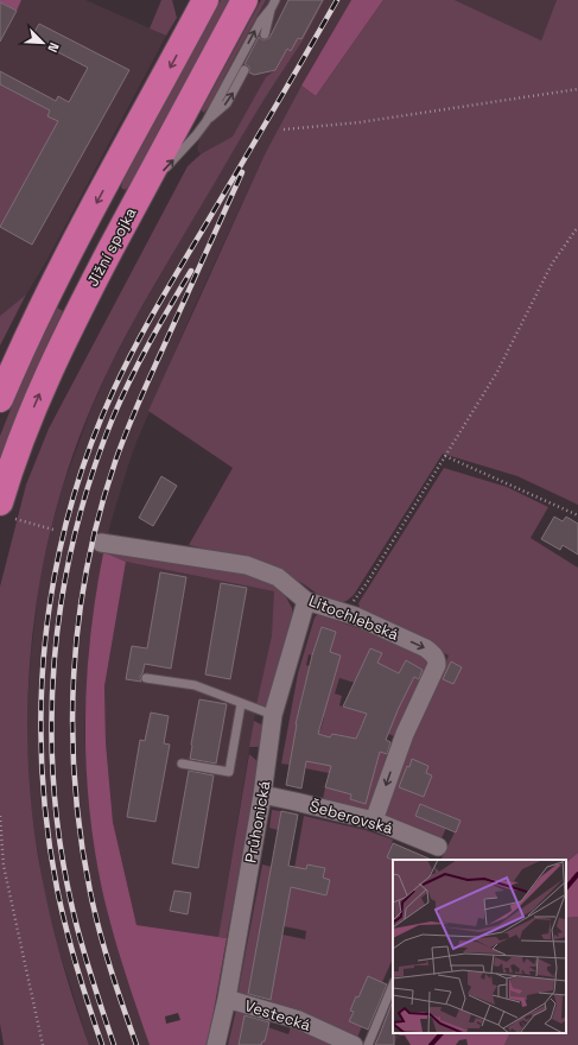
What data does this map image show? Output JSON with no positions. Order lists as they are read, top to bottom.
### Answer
{
  "streets": {
    "highway": ["Jižní spojka"],
    "street": [
      "Litochlebská",
      "Šeberovská",
      "Průhonická",
      "Vestecká"
    ]
  },
  "crossings": [
    ["Litochlebská", "Šeberovská"],
    ["Litochlebská", "Průhonická"],
    ["Šeberovská", "Průhonická"],
    ["Průhonická", "Vestecká"]
  ],
  "north": "bottom right"
}
